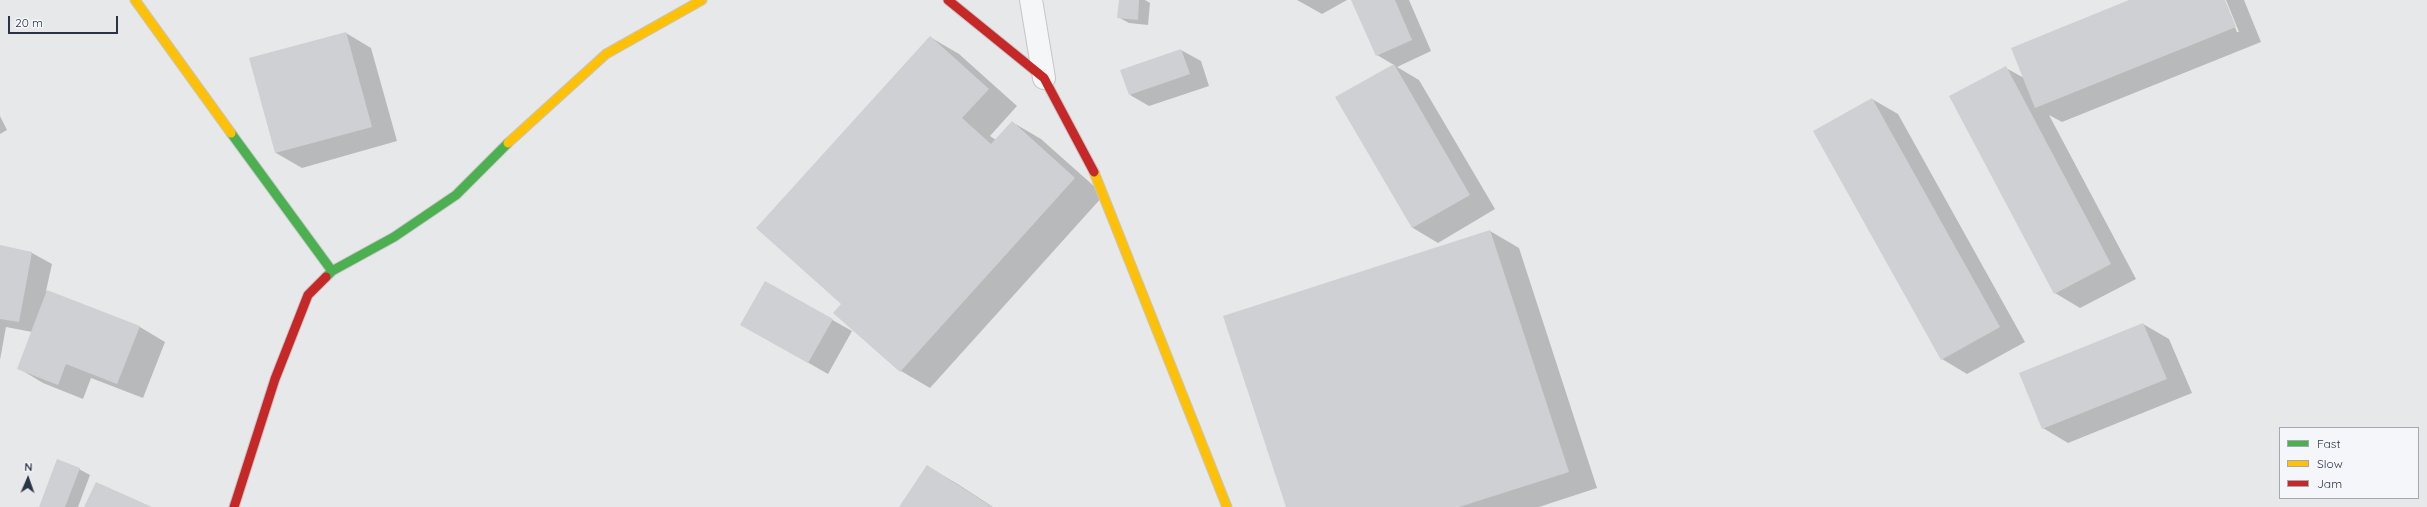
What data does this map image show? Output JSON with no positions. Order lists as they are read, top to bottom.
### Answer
{
  "legend": ["Fast", "Slow", "Jam"],
  "scale_bar": "20 m",
  "north": "top"
}
